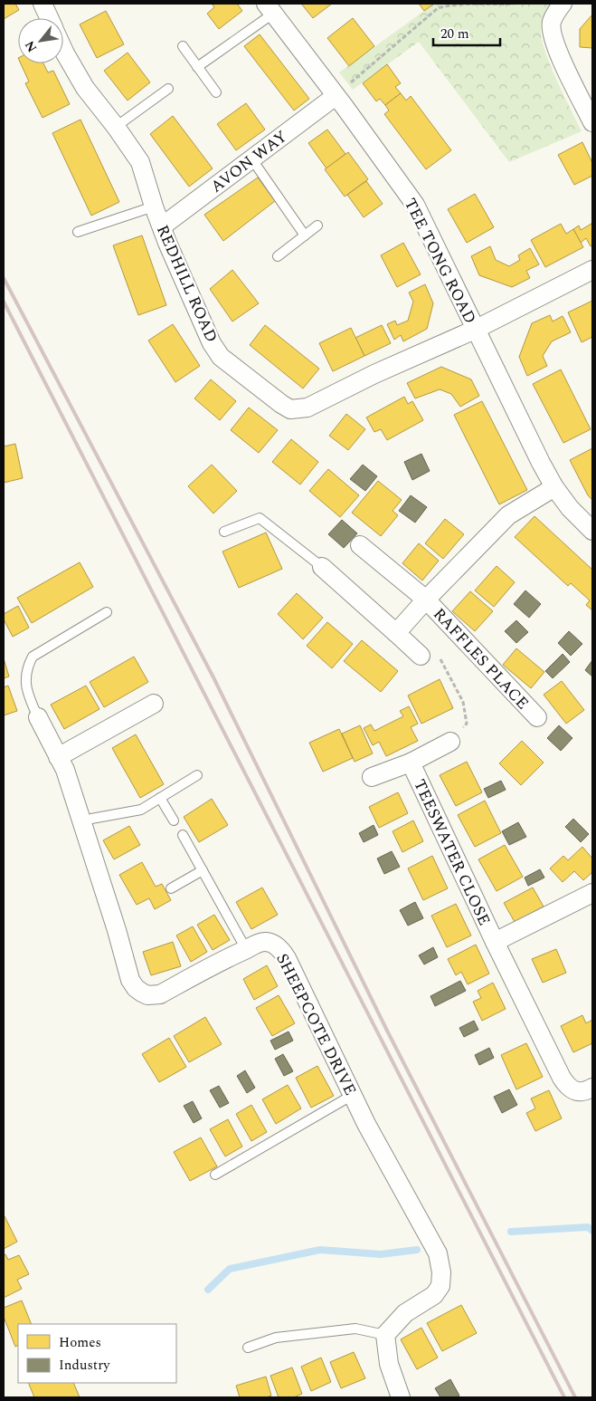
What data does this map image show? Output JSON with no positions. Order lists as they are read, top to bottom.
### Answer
{
  "streets": {
    "street": [
      "AVON WAY",
      "TEE TONG ROAD",
      "REDHILL ROAD",
      "RAFFLES PLACE",
      "TEESWATER CLOSE",
      "SHEEPCOTE DRIVE"
    ]
  },
  "crossings": [
    ["AVON WAY", "TEE TONG ROAD"],
    ["AVON WAY", "REDHILL ROAD"],
    ["TEE TONG ROAD", "REDHILL ROAD"],
    ["TEE TONG ROAD", "RAFFLES PLACE"]
  ],
  "legend": ["Homes", "Industry"],
  "scale_bar": "20 m",
  "north": "bottom left"
}
